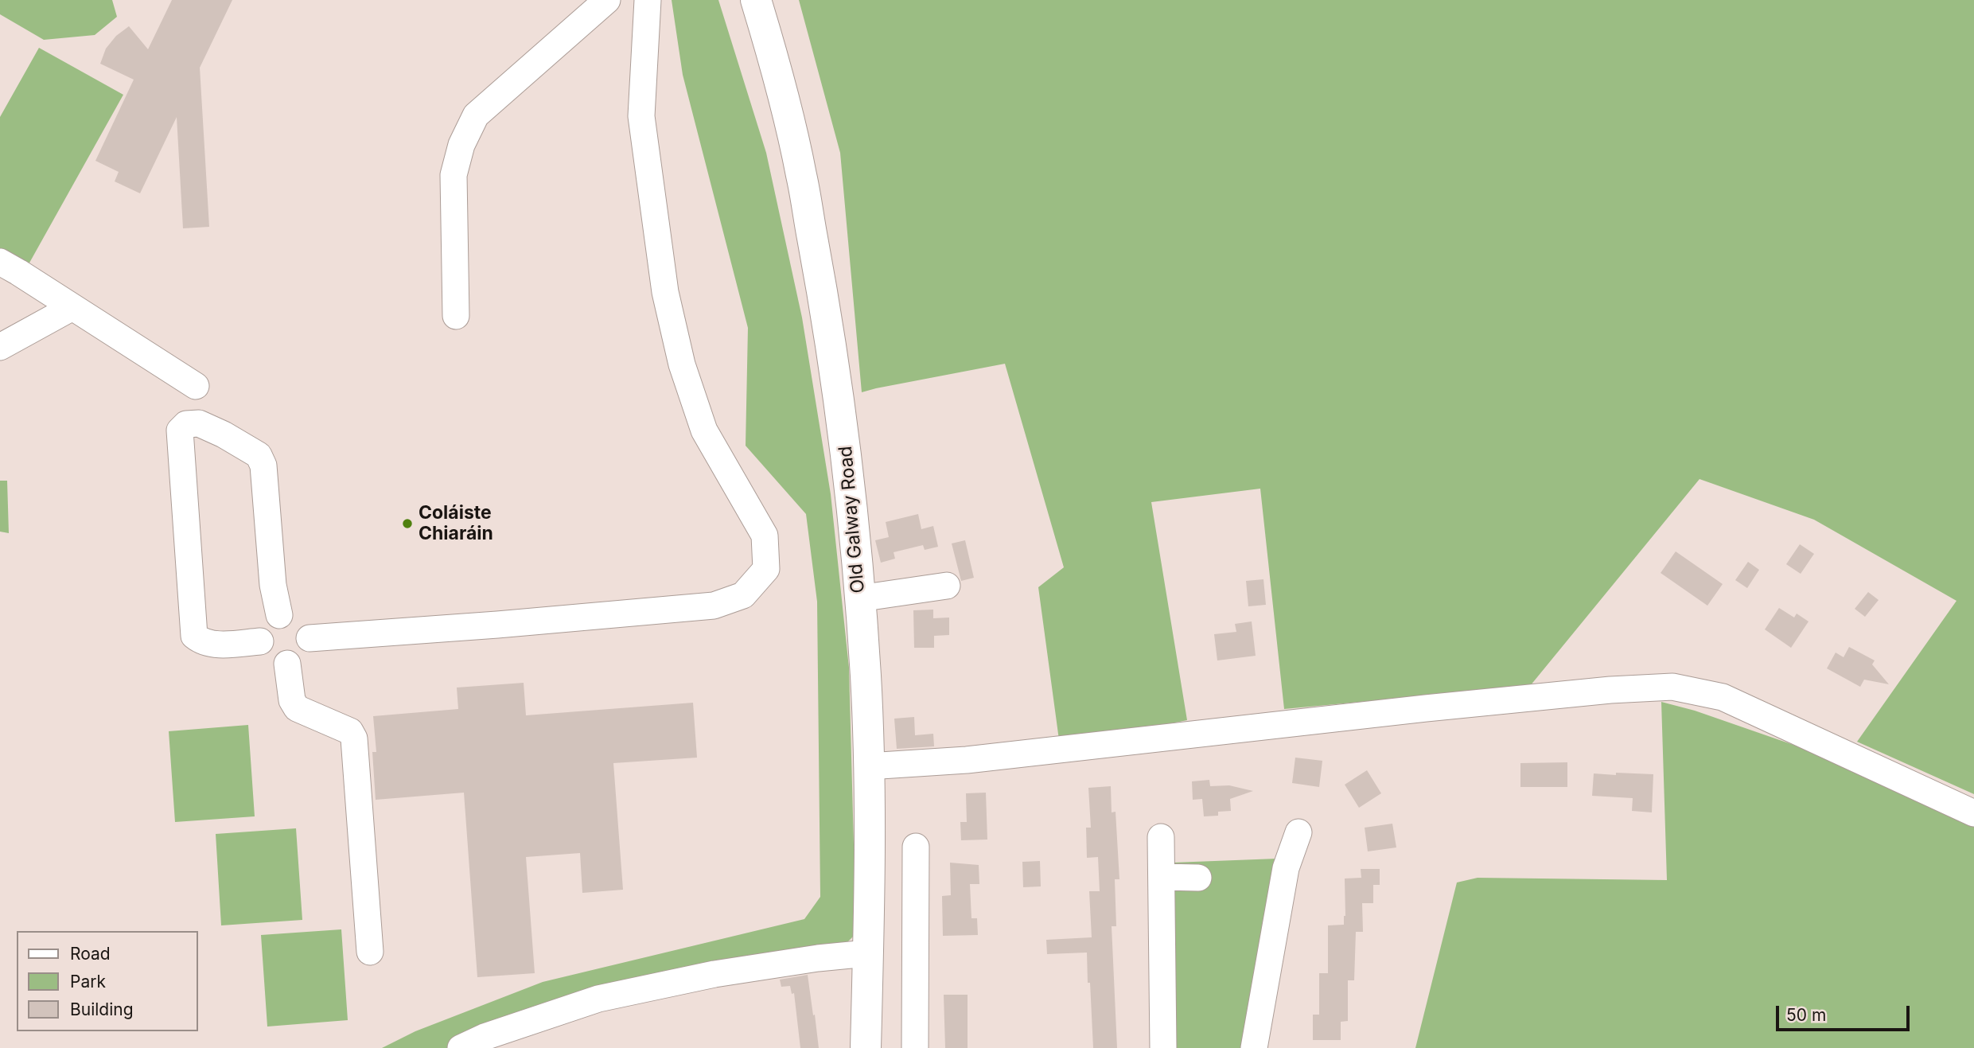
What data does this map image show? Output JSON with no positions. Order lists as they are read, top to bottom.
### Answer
{
  "streets": {
    "main road": ["Old Galway Road"]
  },
  "places": ["Coláiste Chiaráin"],
  "legend": ["Road", "Park", "Building"],
  "scale_bar": "50 m"
}
